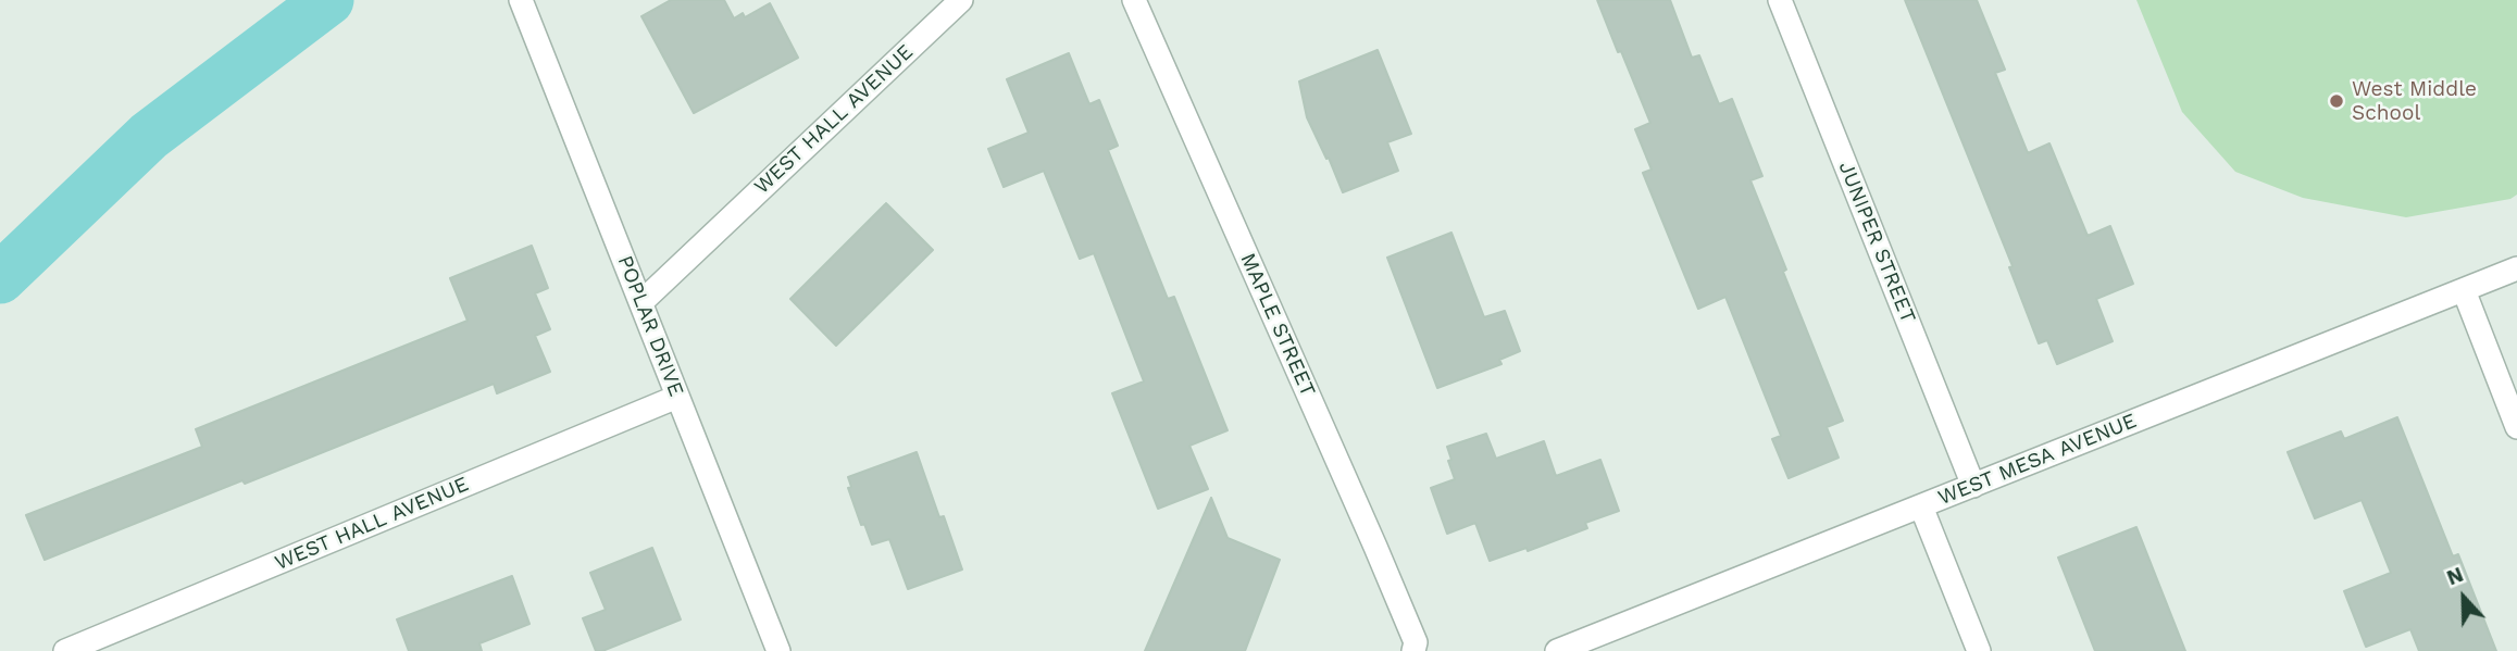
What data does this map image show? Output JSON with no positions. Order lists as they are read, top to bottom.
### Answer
{
  "streets": {
    "street": [
      "WEST HALL AVENUE",
      "JUNIPER STREET",
      "MAPLE STREET",
      "POPLAR DRIVE",
      "WEST MESA AVENUE"
    ]
  },
  "crossings": [
    ["WEST HALL AVENUE", "POPLAR DRIVE"],
    ["JUNIPER STREET", "WEST MESA AVENUE"]
  ],
  "places": ["West Middle School"],
  "north": "top"
}
